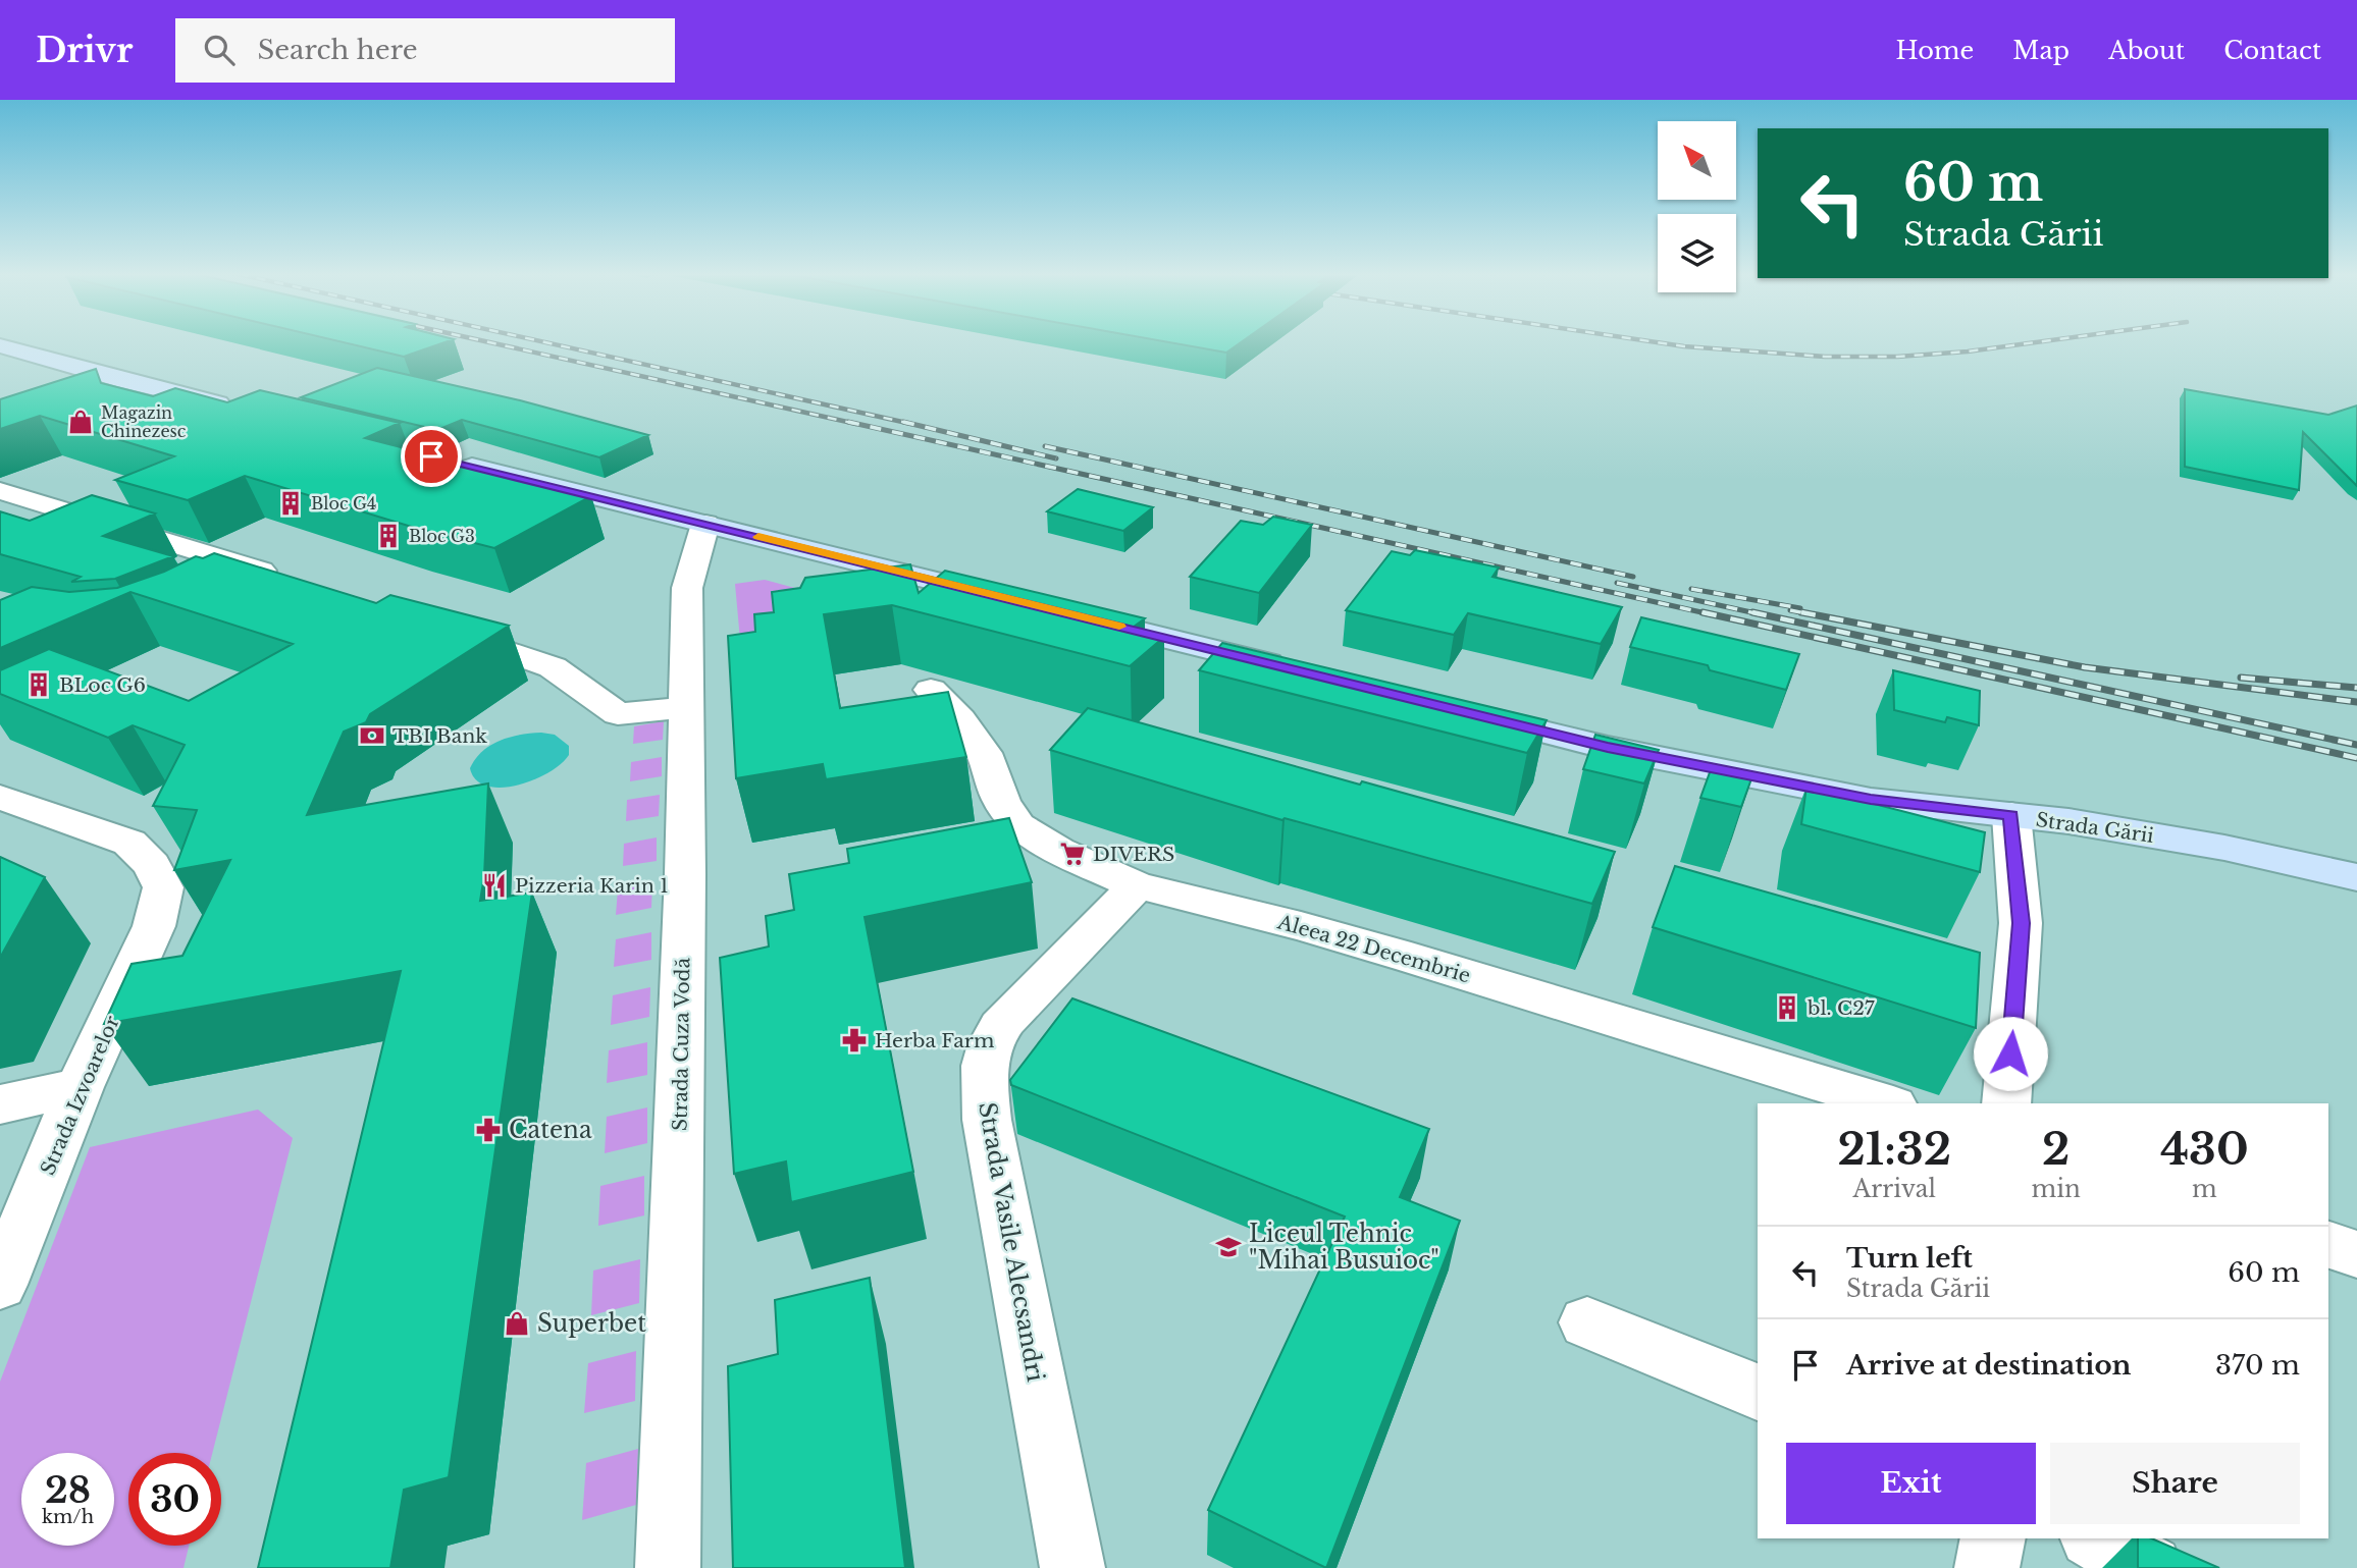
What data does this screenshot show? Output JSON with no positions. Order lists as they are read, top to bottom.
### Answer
{
  "streets": {
    "street": [
      "Strada Gării",
      "Aleea 22 Decembrie",
      "Strada Cuza Vodă",
      "Strada Izvoarelor",
      "Strada Vasile Alecsandri"
    ]
  },
  "crossings": [
    ["Aleea 22 Decembrie", "Strada Vasile Alecsandri"]
  ],
  "places": {
    "shop": ["Magazin Chinezesc", "Superbet"],
    "building": [
      "Bloc G4",
      "Bloc G3",
      "BLoc G6",
      "bl. C27"
    ],
    "bank": ["TBI Bank"],
    "supermarket": ["DIVERS"],
    "restaurant": ["Pizzeria Karin 1"],
    "pharmacy": ["Herba Farm", "Catena"],
    "school or university": ["Liceul Tehnic \"Mihai Busuioc\""]
  },
  "north": "top left",
  "page": {
    "header": "Drivr",
    "search": "Search here",
    "nav": [
      "Home",
      "Map",
      "About",
      "Contact"
    ],
    "turn": ["60 m", "Strada Gării"],
    "eta": [
      "21:32",
      "Arrival",
      "2",
      "min",
      "430",
      "m"
    ],
    "list": [
      {
        "name": "Turn left",
        "note": "Strada Gării",
        "value": "60 m"
      },
      {
        "name": "Arrive at destination",
        "value": "370 m"
      }
    ],
    "buttons": ["Exit", "Share"],
    "speed": "28 km/h",
    "limit": "30"
  }
}
